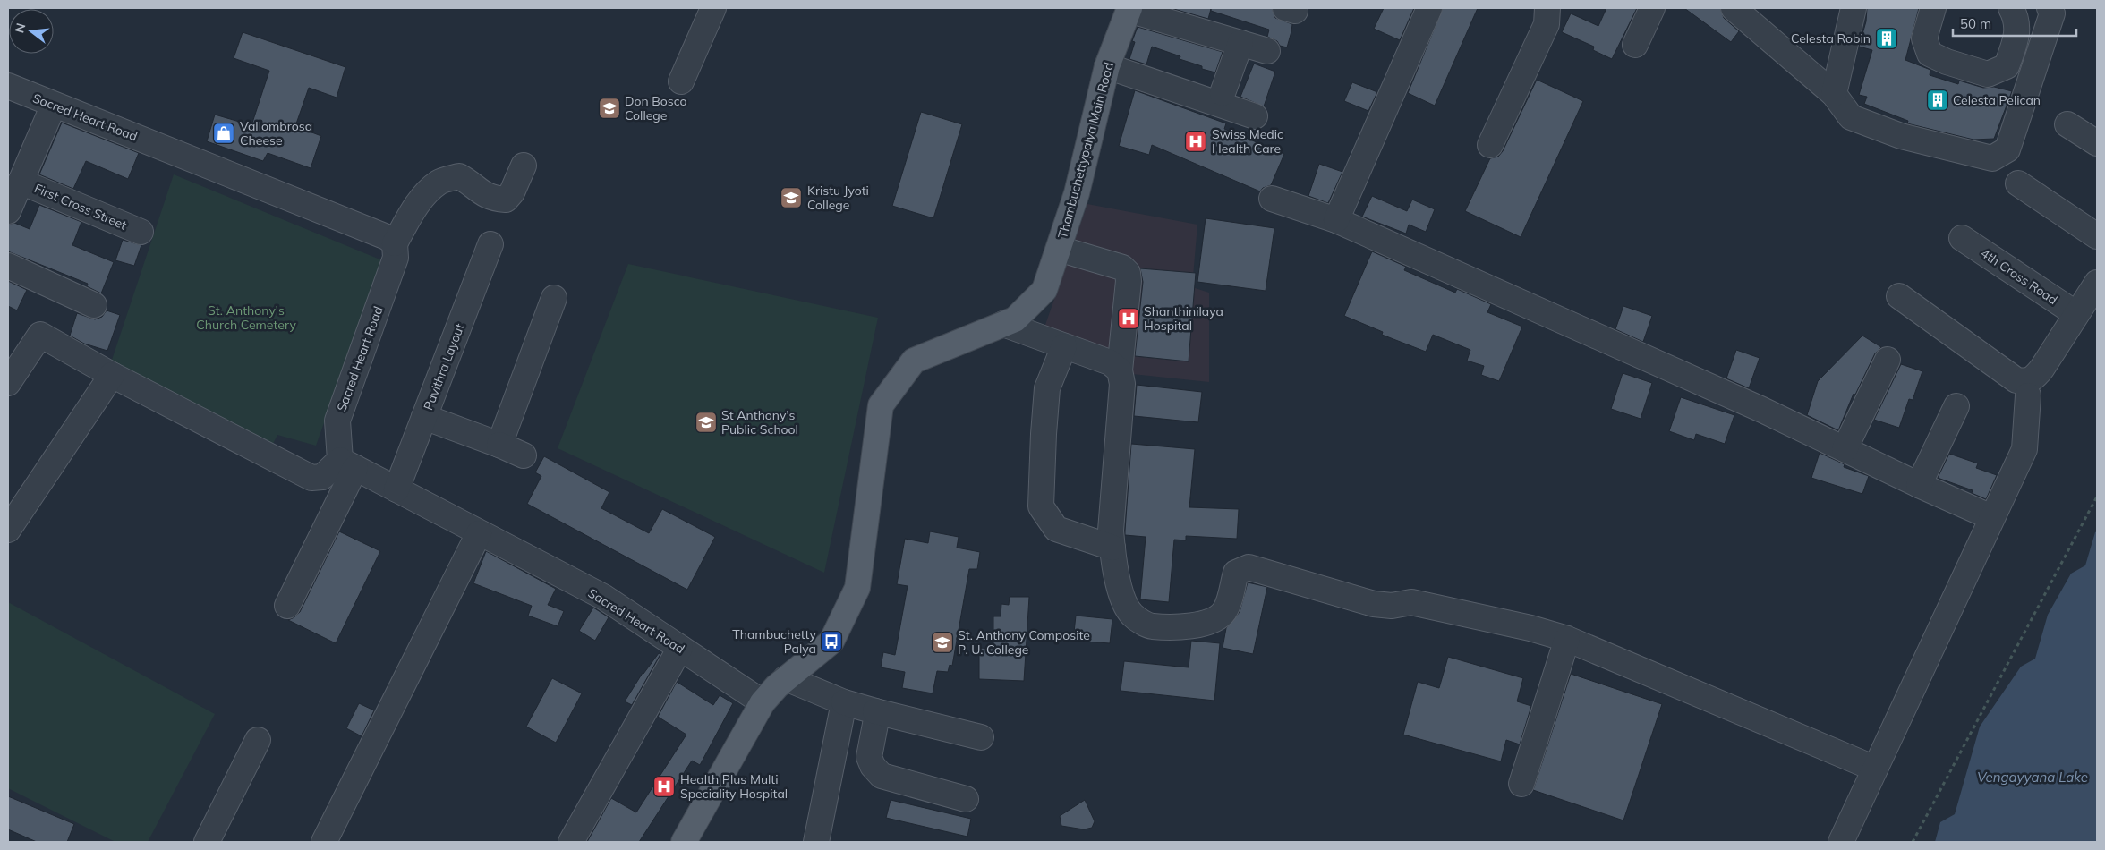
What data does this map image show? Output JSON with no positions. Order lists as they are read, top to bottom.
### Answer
{
  "streets": {
    "main road": ["Thambuchettypalya Main Road"],
    "street": [
      "Sacred Heart Road",
      "First Cross Street",
      "4th Cross Road",
      "Pavithra Layout"
    ]
  },
  "crossings": [
    ["Sacred Heart Road", "Thambuchettypalya Main Road"],
    ["Sacred Heart Road", "Pavithra Layout"]
  ],
  "water": ["Vengayyana Lake"],
  "parks": ["St. Anthony's Church Cemetery"],
  "places": {
    "building": ["Celesta Robin", "Celesta Pelican"],
    "school or university": [
      "Don Bosco College",
      "Kristu Jyoti College",
      "St Anthony's Public School",
      "St. Anthony Composite P. U. College"
    ],
    "shop": ["Vallombrosa Cheese"],
    "hospital": ["Swiss Medic Health Care", "Shanthinilaya Hospital", "Health Plus Multi Speciality Hospital"],
    "bus stop": ["Thambuchetty Palya"]
  },
  "scale_bar": "50 m",
  "north": "left"
}
